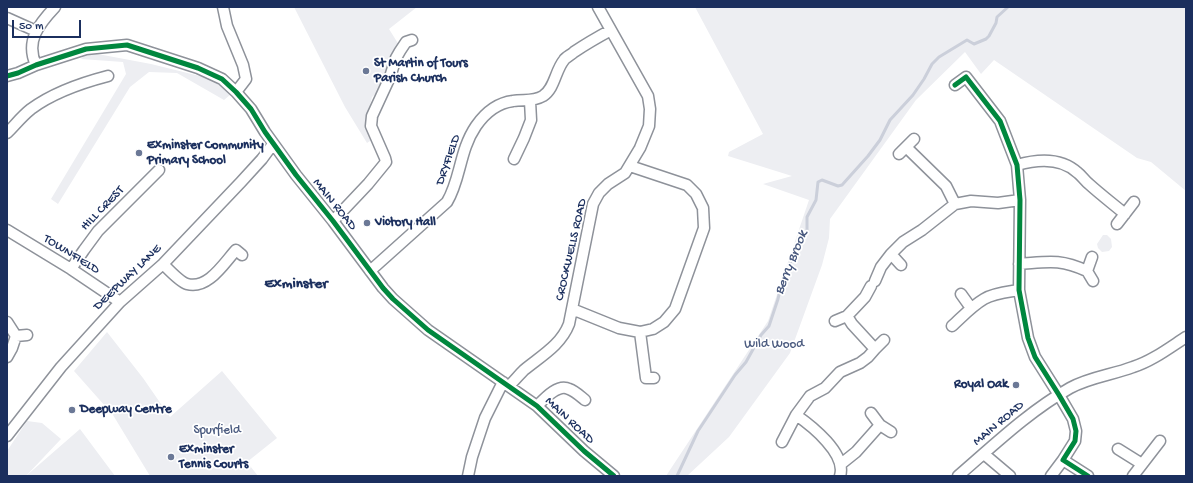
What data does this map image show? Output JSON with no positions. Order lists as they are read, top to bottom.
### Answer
{
  "streets": {
    "street": [
      "DRYFIELD",
      "MAIN ROAD",
      "HILL CREST",
      "CROCKWELLS ROAD",
      "TOWNFIELD",
      "DEEPWAY LANE"
    ]
  },
  "crossings": [
    ["DRYFIELD", "MAIN ROAD"],
    ["DRYFIELD", "CROCKWELLS ROAD"],
    ["MAIN ROAD", "CROCKWELLS ROAD"],
    ["MAIN ROAD", "DEEPWAY LANE"],
    ["HILL CREST", "TOWNFIELD"],
    ["TOWNFIELD", "DEEPWAY LANE"]
  ],
  "districts": ["Exminster"],
  "water": ["Berry Brook"],
  "parks": ["Wild Wood", "Spurfield"],
  "places": [
    "St Martin of Tours Parish Church",
    "Exminster Community Primary School",
    "Victory Hall",
    "Royal Oak",
    "Deepway Centre",
    "Exminster Tennis Courts"
  ],
  "scale_bar": "50 m"
}
